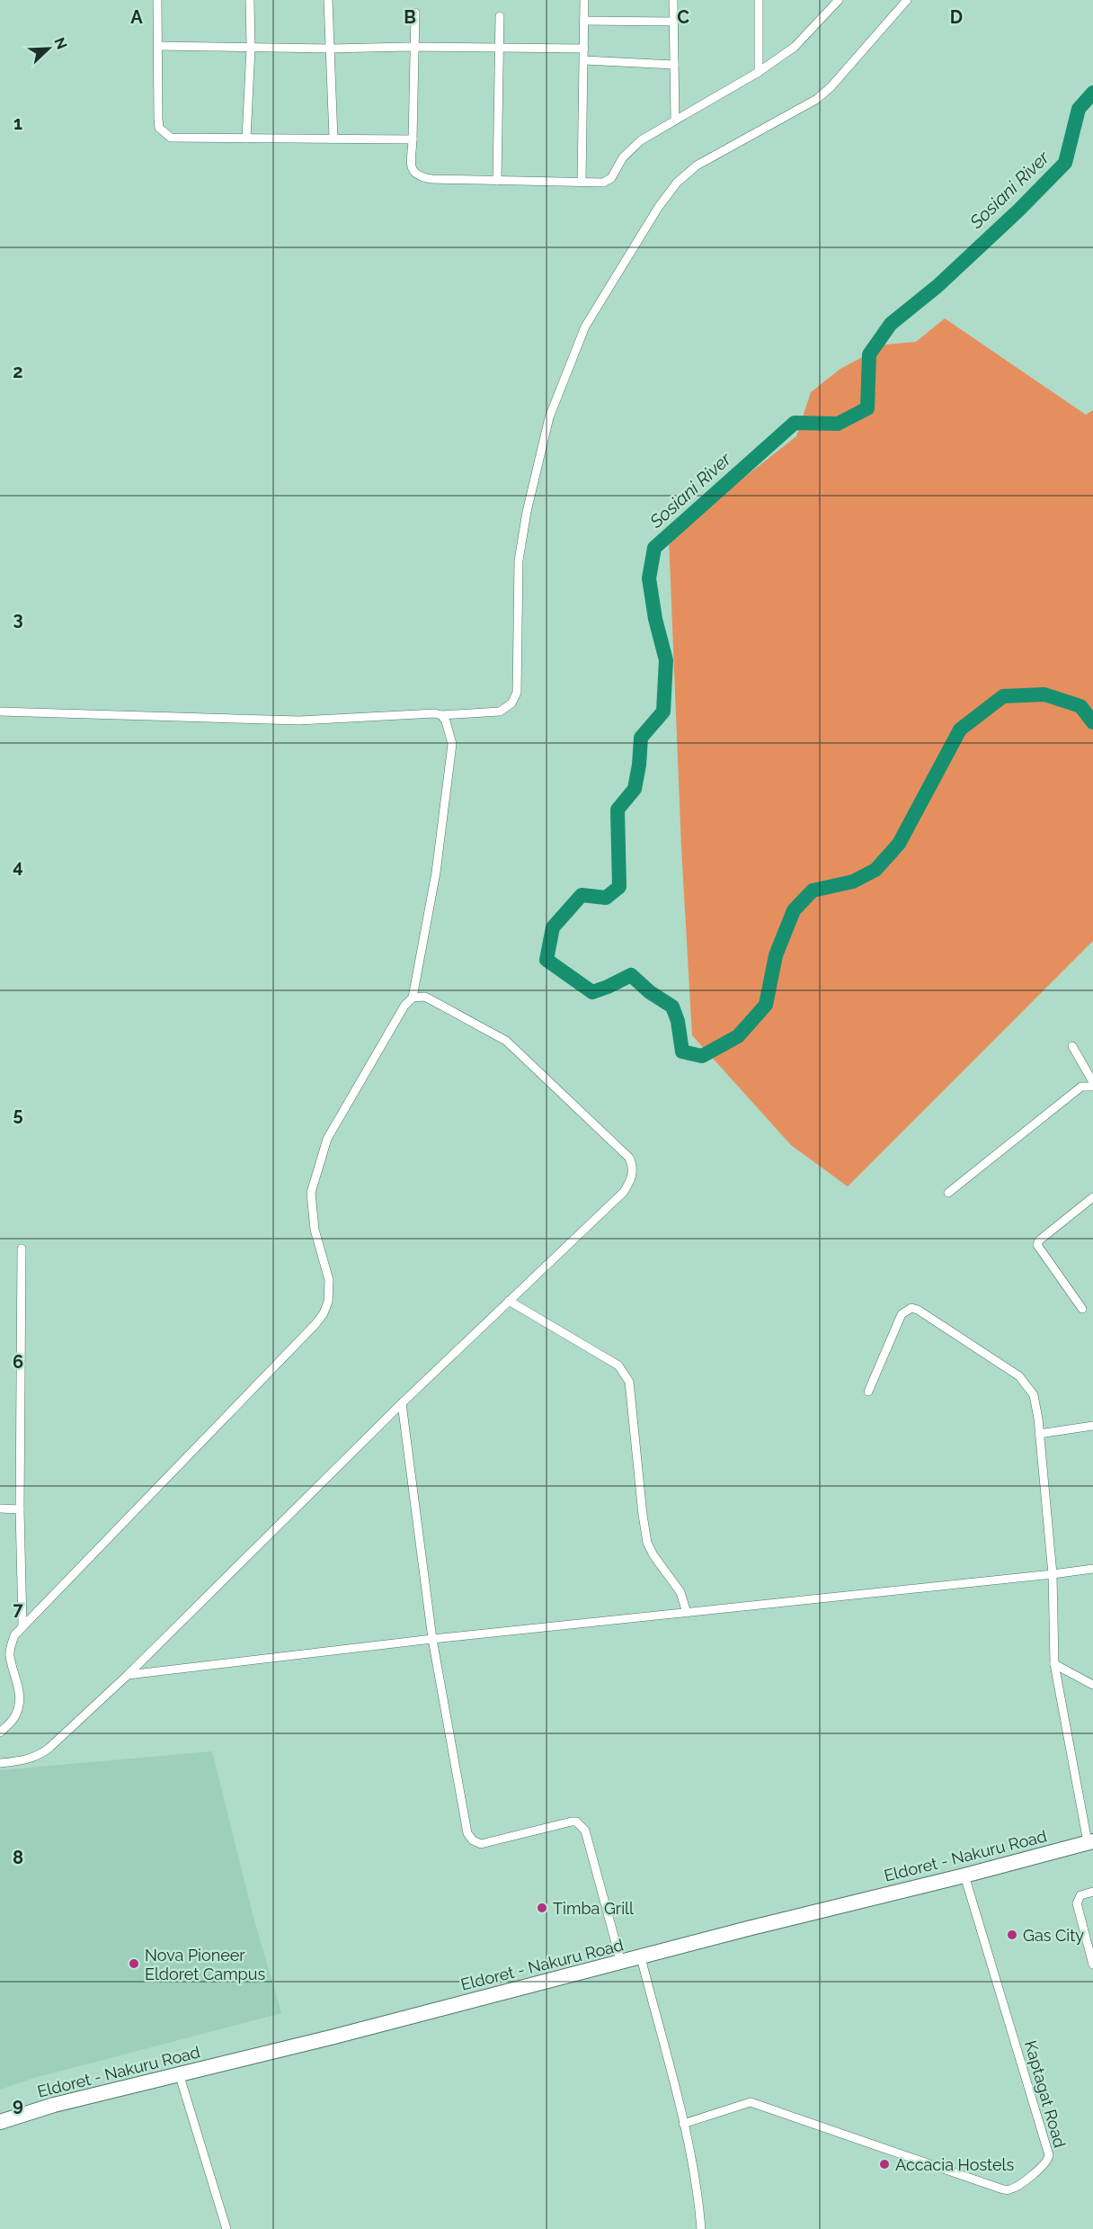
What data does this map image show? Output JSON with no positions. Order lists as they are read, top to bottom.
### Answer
{
  "streets": {
    "highway": ["Eldoret - Nakuru Road"],
    "street": ["Kaptagat Road"]
  },
  "crossings": [
    ["Eldoret - Nakuru Road", "Kaptagat Road"]
  ],
  "water": ["Sosiani River"],
  "places": [
    "Timba Grill",
    "Gas City",
    "Nova Pioneer Eldoret Campus",
    "Accacia Hostels"
  ],
  "north": "top right",
  "grid": {
    "columns": [
      "A",
      "B",
      "C",
      "D"
    ],
    "rows": [
      "1",
      "2",
      "3",
      "4",
      "5",
      "6",
      "7",
      "8",
      "9"
    ]
  }
}
